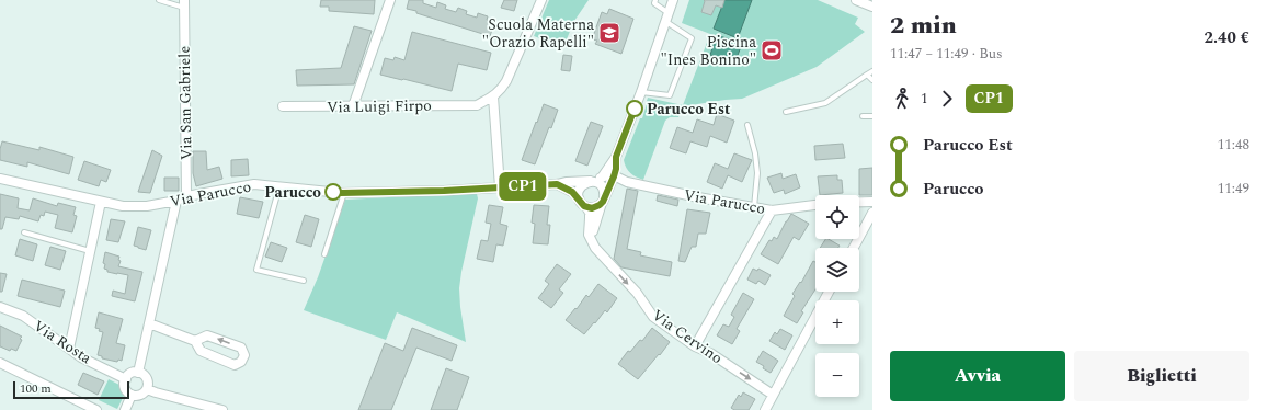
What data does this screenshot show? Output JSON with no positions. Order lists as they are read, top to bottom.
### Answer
{
  "streets": {
    "street": [
      "Via San Gabriele",
      "Via Luigi Firpo",
      "Via Parucco",
      "Via Cervino",
      "Via Rosta"
    ]
  },
  "crossings": [
    ["Via San Gabriele", "Via Parucco"],
    ["Via Parucco", "Via Cervino"]
  ],
  "one_way": ["Via Cervino"],
  "places": {
    "school or university": ["Scuola Materna \"Orazio Rapelli\""],
    "sports": ["Piscina \"Ines Bonino\""],
    "other": ["Parucco Est", "Parucco"]
  },
  "lines": ["bus line CP1"],
  "scale_bar": "100 m",
  "page": {
    "on_map": "CP1",
    "heading": ["2 min", "11:47 – 11:49 · Bus", "2.40 €"],
    "legs": ["1", "CP1"],
    "list": [
      {
        "name": "Parucco Est",
        "value": "11:48"
      },
      {
        "name": "Parucco",
        "value": "11:49"
      }
    ],
    "map_buttons": ["+", "−"],
    "buttons": ["Avvia", "Biglietti"],
    "scale": "100 m"
  }
}
